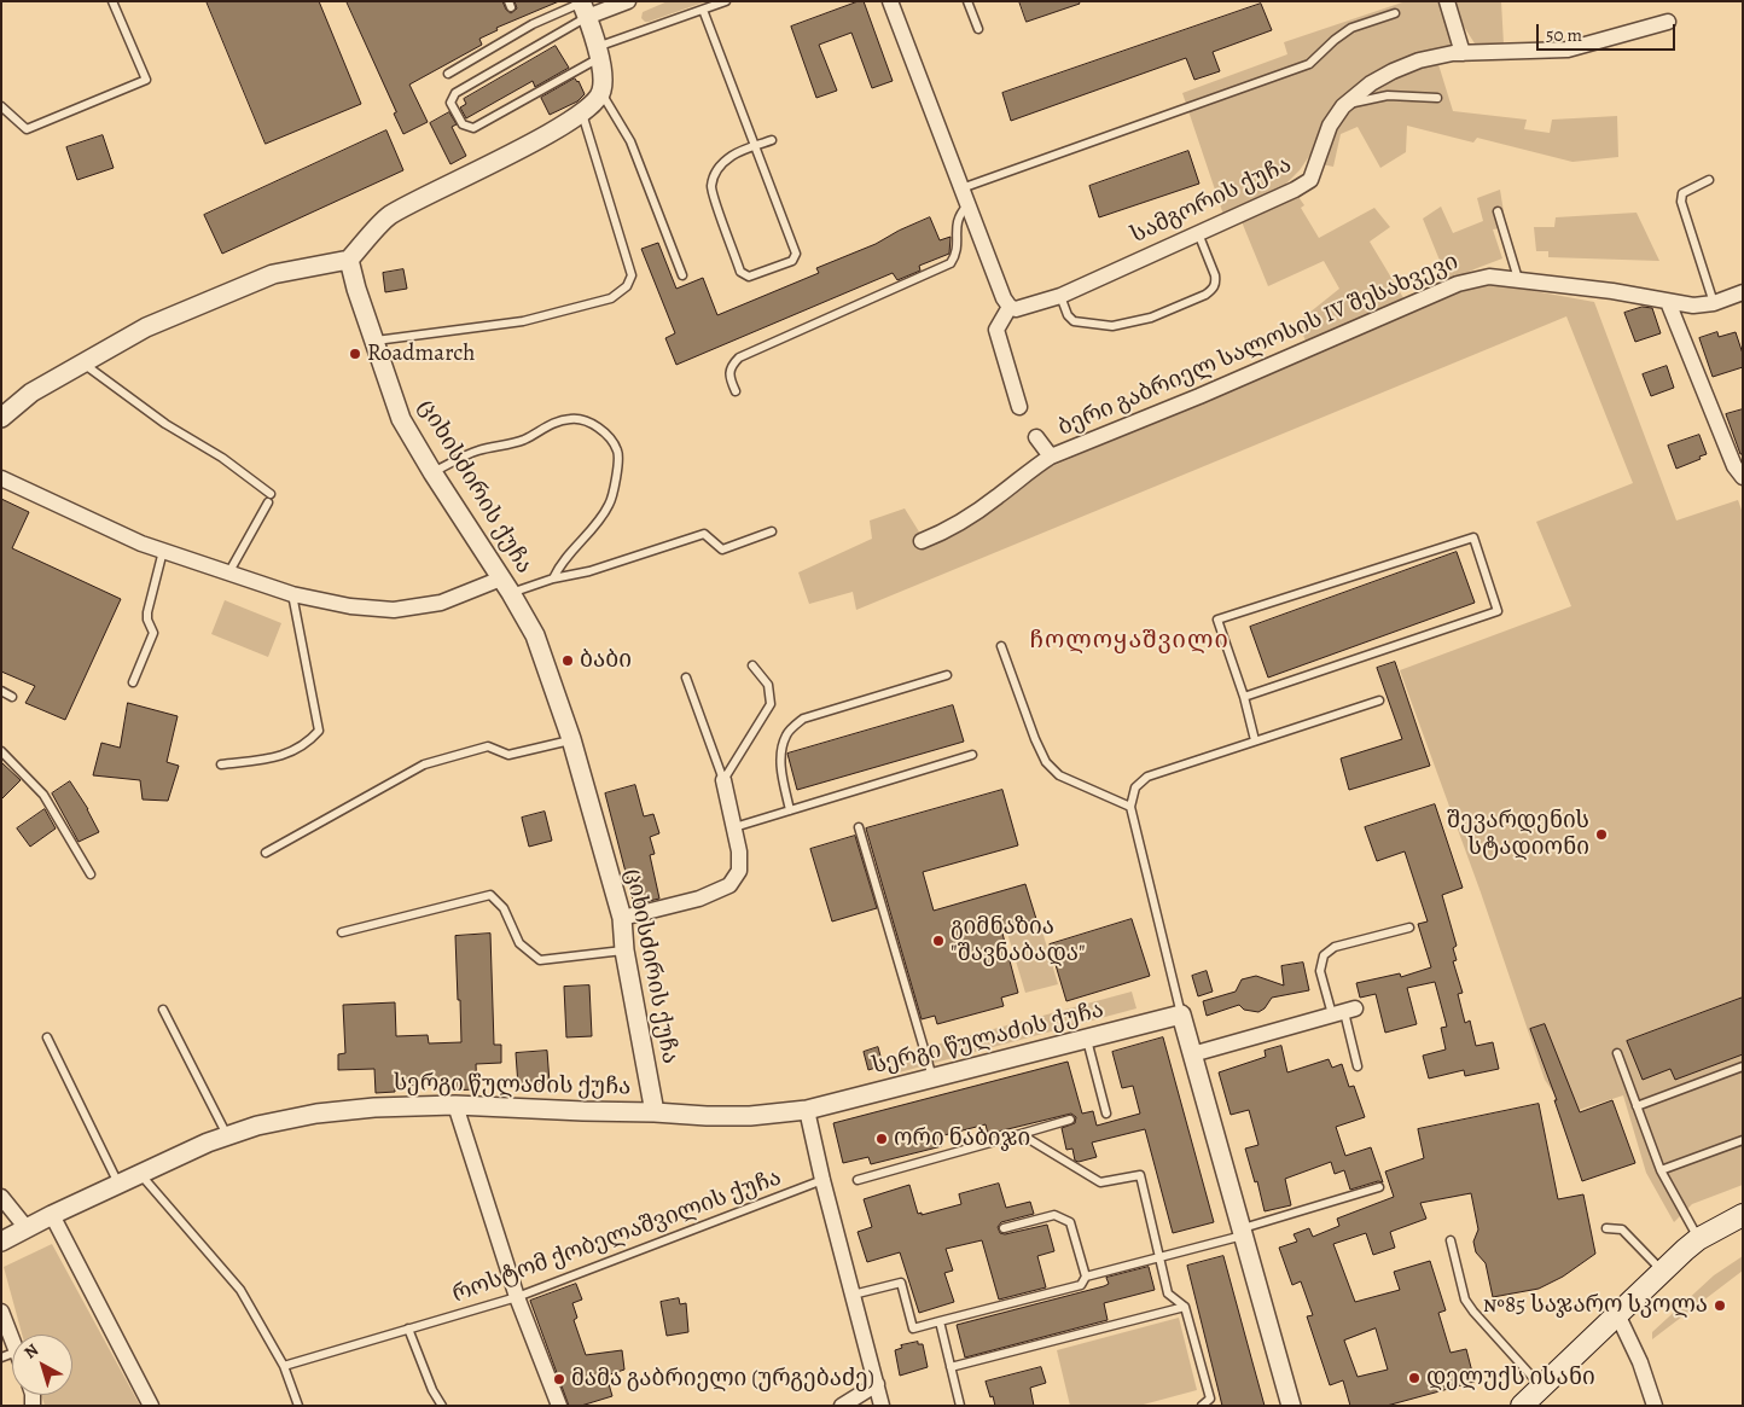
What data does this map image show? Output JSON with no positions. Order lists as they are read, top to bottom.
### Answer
{
  "streets": {
    "street": [
      "სამგორის ქუჩა",
      "ბერი გაბრიელ სალოსის IV შესახვევი",
      "ციხისძირის ქუჩა",
      "სერგი წულაძის ქუჩა"
    ],
    "lane": ["როსტომ ქობელაშვილის ქუჩა"]
  },
  "crossings": [
    ["ციხისძირის ქუჩა", "სერგი წულაძის ქუჩა"]
  ],
  "districts": ["ჩოლოყაშვილი"],
  "places": [
    "Roadmarch",
    "ბაბი",
    "შევარდენის სტადიონი",
    "გიმნაზია \"შავნაბადა\"",
    "ორი ნაბიჯი",
    "№85 საჯარო სკოლა",
    "დელუქს ისანი",
    "მამა გაბრიელი (ურგებაძე)"
  ],
  "scale_bar": "50 m",
  "north": "top left"
}
